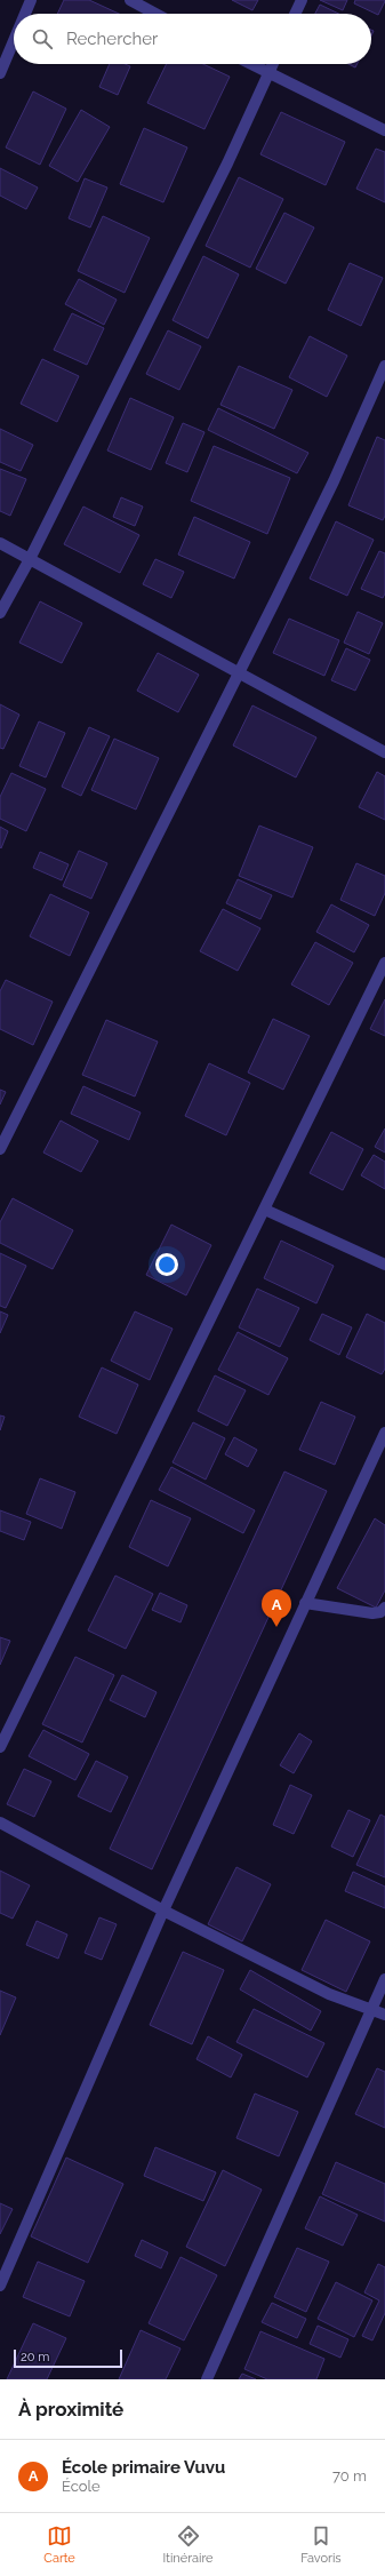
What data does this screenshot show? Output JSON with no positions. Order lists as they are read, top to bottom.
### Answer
{
  "scale_bar": "20 m",
  "page": {
    "search": "Rechercher",
    "pins": "A",
    "scale": "20 m",
    "heading": "À proximité",
    "list": [
      {
        "mark": "A",
        "name": "École primaire Vuvu",
        "note": "École",
        "value": "70 m"
      }
    ],
    "nav": ["Carte", "Itinéraire", "Favoris"]
  }
}
